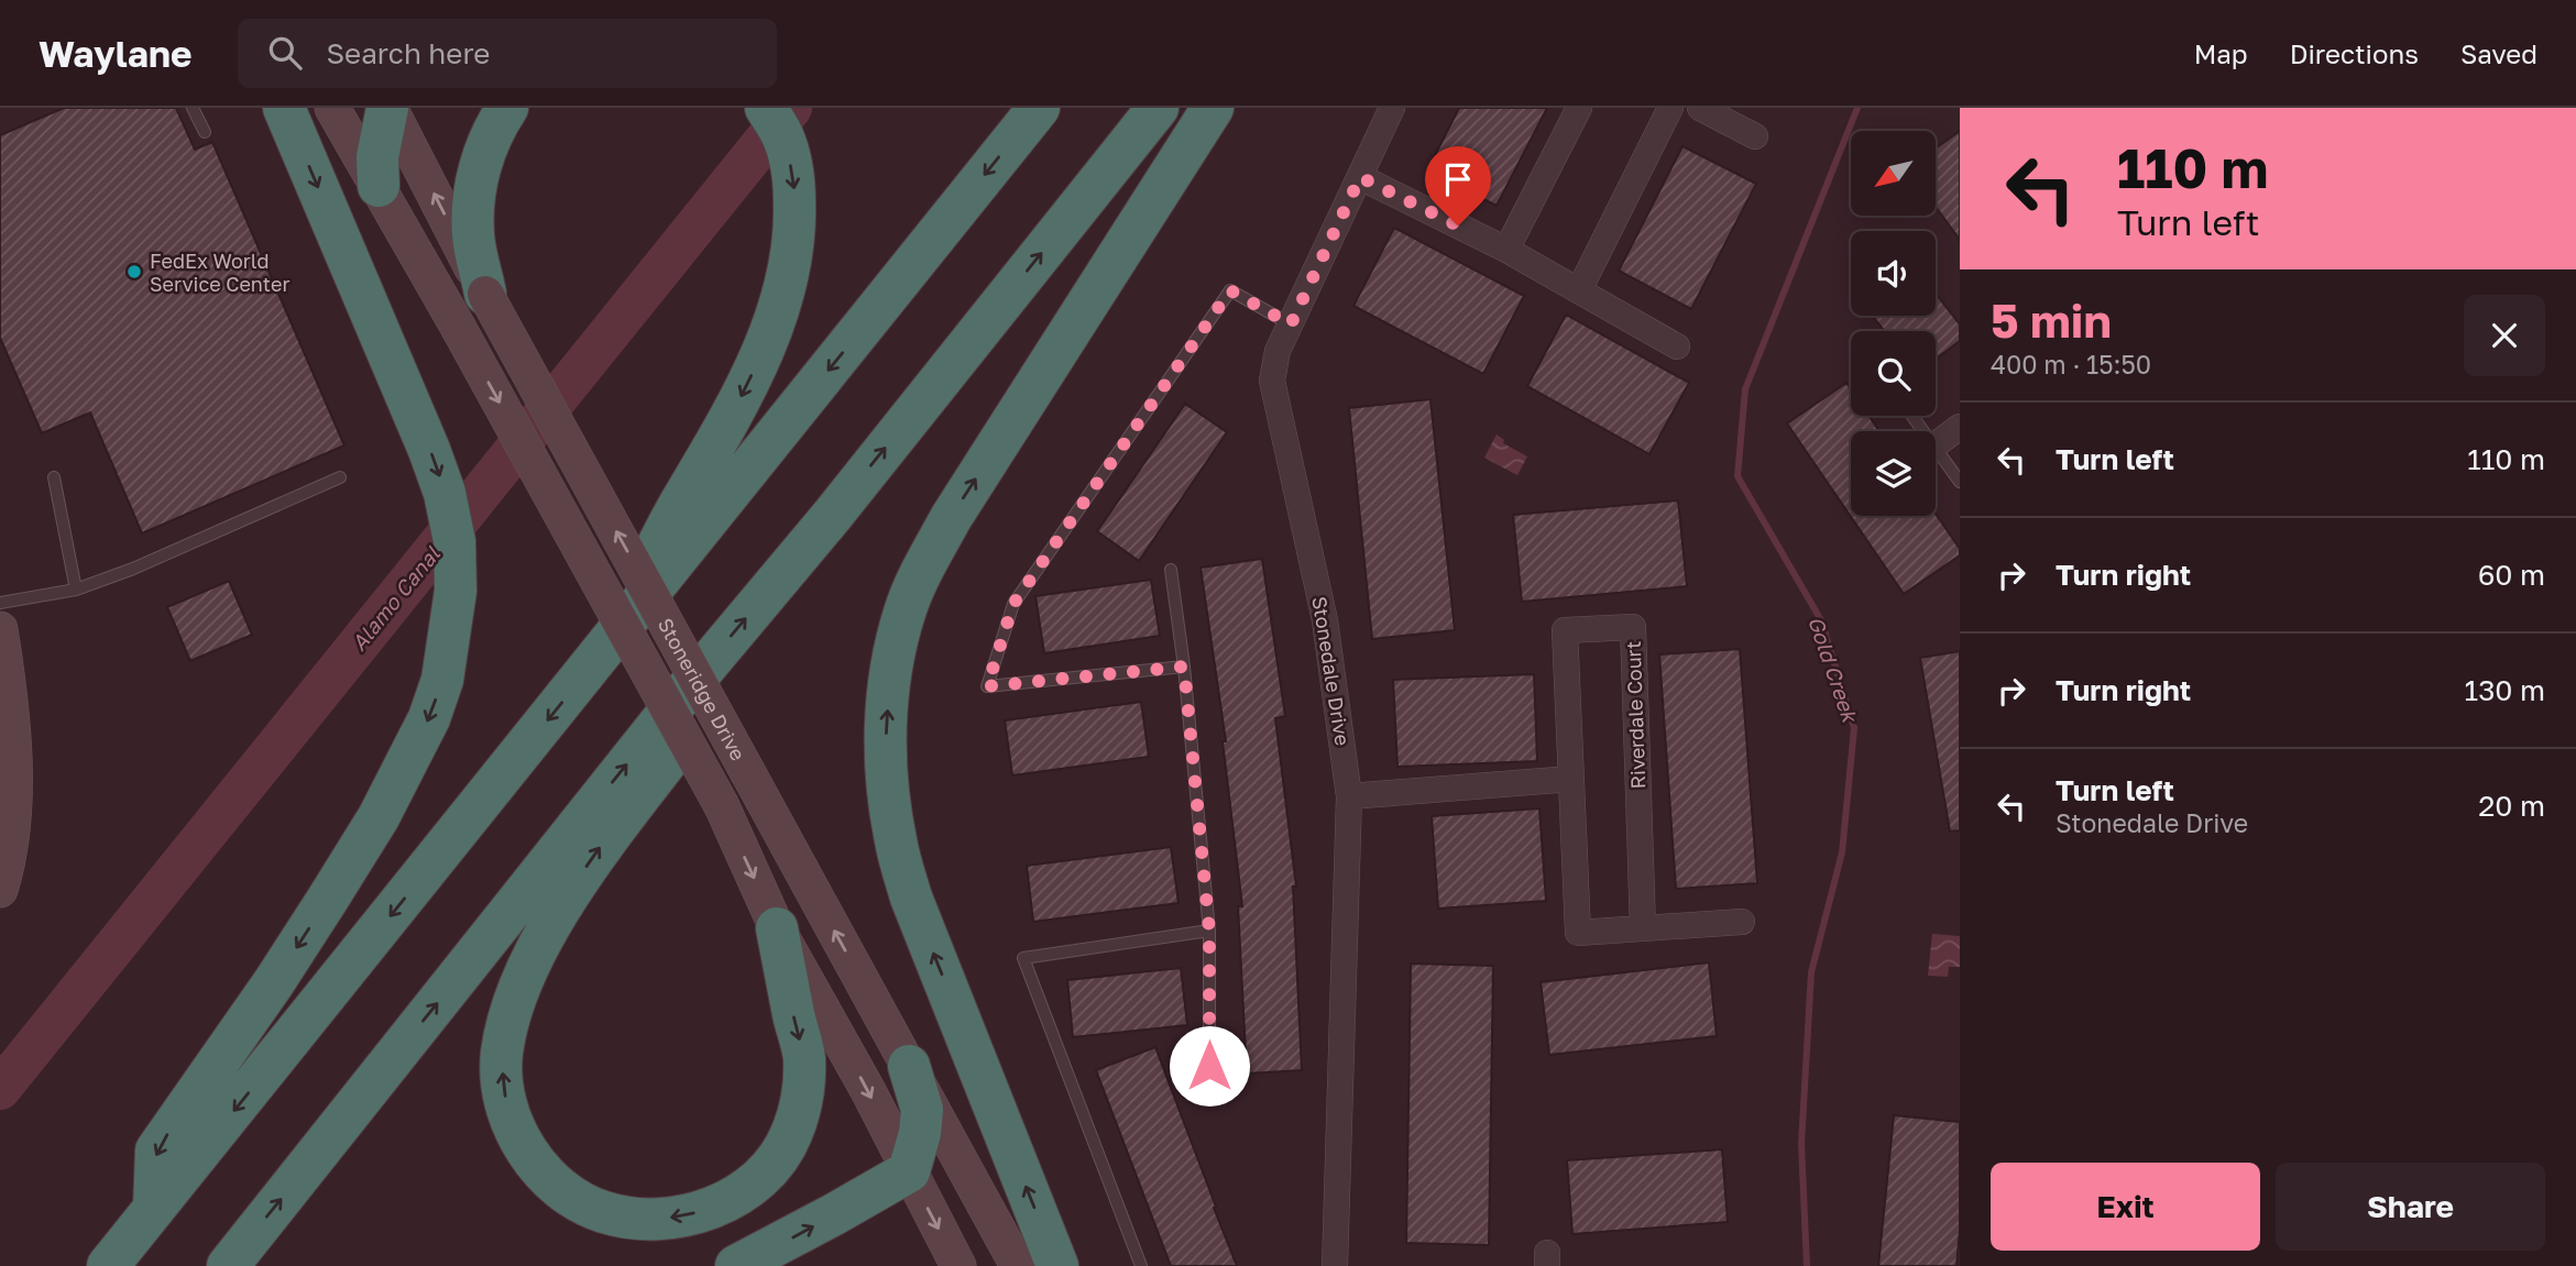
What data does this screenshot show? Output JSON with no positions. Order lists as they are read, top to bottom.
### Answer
{
  "streets": {
    "main road": ["Stoneridge Drive"],
    "street": ["Stonedale Drive", "Riverdale Court"]
  },
  "water": ["Alamo Canal", "Gold Creek"],
  "places": ["FedEx World Service Center"],
  "north": "bottom left",
  "page": {
    "header": "Waylane",
    "search": "Search here",
    "nav": ["Map", "Directions", "Saved"],
    "turn": ["110 m", "Turn left"],
    "heading": ["5 min", "400 m · 15:50"],
    "list": [
      {
        "name": "Turn left",
        "value": "110 m"
      },
      {
        "name": "Turn right",
        "value": "60 m"
      },
      {
        "name": "Turn right",
        "value": "130 m"
      },
      {
        "name": "Turn left",
        "note": "Stonedale Drive",
        "value": "20 m"
      }
    ],
    "buttons": ["Exit", "Share"]
  }
}
